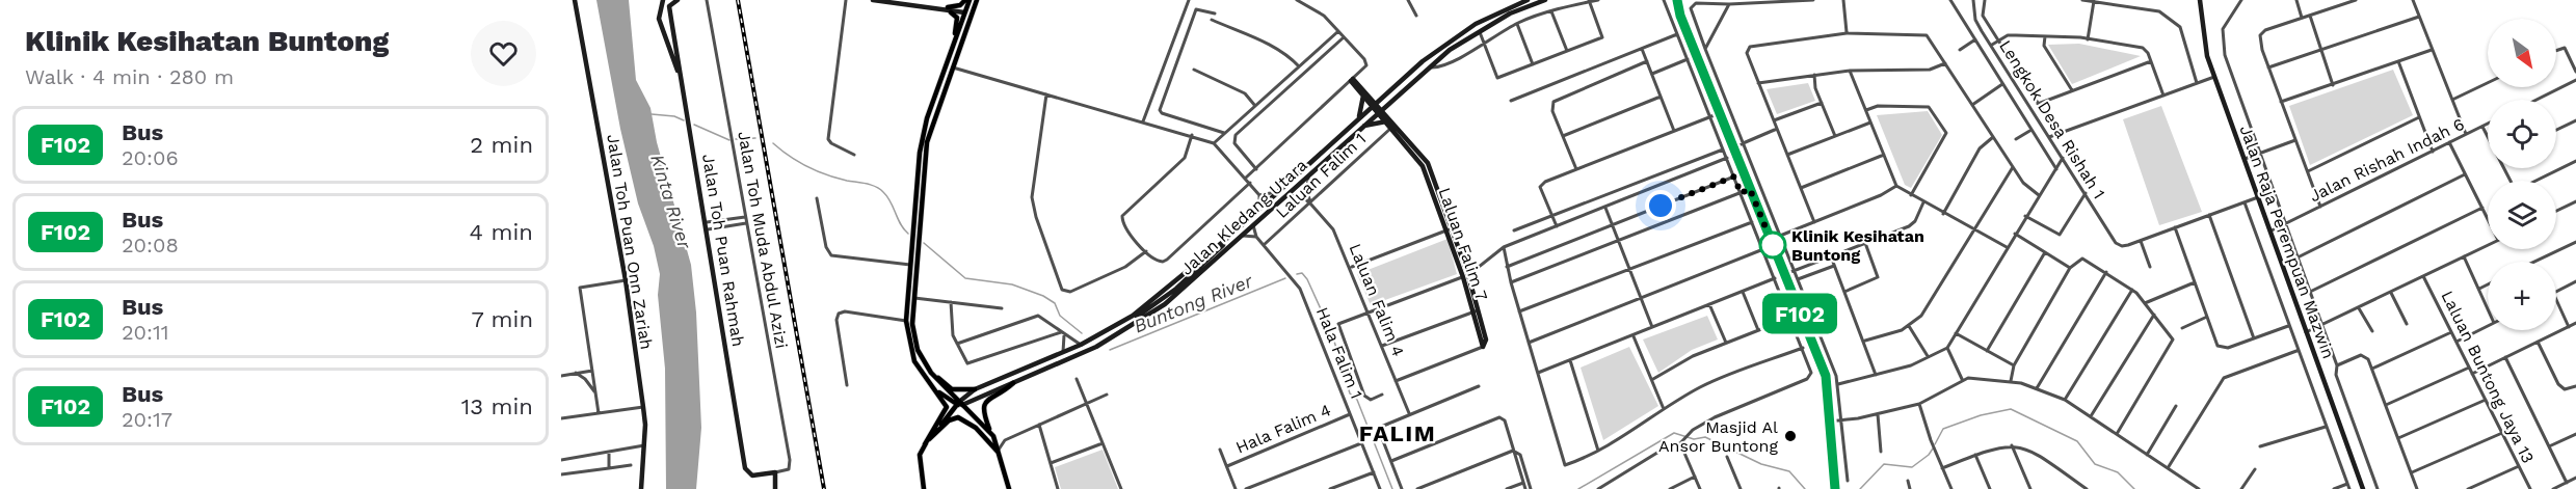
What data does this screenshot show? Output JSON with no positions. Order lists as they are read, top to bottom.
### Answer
{
  "streets": {
    "main road": [
      "Jalan Kledang Utara",
      "Jalan Toh Puan Onn Zariah",
      "Jalan Raja Perempuan Mazwin",
      "Laluan Falim 7",
      "Jalan Toh Puan Rahmah"
    ],
    "street": [
      "Lengkok Desa Rishah 1",
      "Jalan Rishah Indah 6",
      "Laluan Falim 1",
      "Jalan Toh Muda Abdul Azizi",
      "Laluan Falim 4",
      "Hala Falim 1",
      "Laluan Buntong Jaya 13",
      "Hala Falim 4"
    ]
  },
  "crossings": [
    ["Jalan Rishah Indah 6", "Jalan Raja Perempuan Mazwin"],
    ["Laluan Falim 1", "Laluan Falim 7"],
    ["Laluan Falim 1", "Laluan Falim 4"],
    ["Laluan Falim 1", "Hala Falim 1"],
    ["Jalan Kledang Utara", "Laluan Falim 7"],
    ["Jalan Kledang Utara", "Hala Falim 1"],
    ["Jalan Toh Muda Abdul Azizi", "Jalan Toh Puan Rahmah"],
    ["Laluan Falim 7", "Laluan Falim 4"],
    ["Hala Falim 1", "Hala Falim 4"]
  ],
  "districts": ["FALIM"],
  "water": ["Kinta River", "Buntong River"],
  "places": ["Klinik Kesihatan Buntong", "Masjid Al Ansor Buntong"],
  "lines": ["bus line F102"],
  "north": "bottom right",
  "page": {
    "heading": ["Klinik Kesihatan Buntong", "Walk · 4 min · 280 m"],
    "on_map": "F102",
    "map_buttons": "+",
    "list": [
      {
        "mark": "F102",
        "name": "Bus",
        "note": "20:06",
        "value": "2 min"
      },
      {
        "mark": "F102",
        "name": "Bus",
        "note": "20:08",
        "value": "4 min"
      },
      {
        "mark": "F102",
        "name": "Bus",
        "note": "20:11",
        "value": "7 min"
      },
      {
        "mark": "F102",
        "name": "Bus",
        "note": "20:17",
        "value": "13 min"
      }
    ]
  }
}
